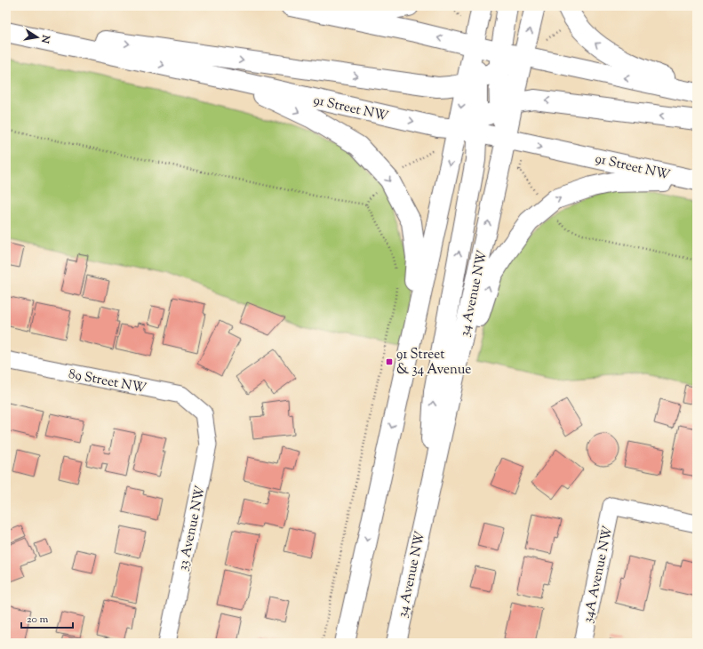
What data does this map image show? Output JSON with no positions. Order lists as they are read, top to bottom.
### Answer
{
  "streets": {
    "main road": ["91 Street NW", "34 Avenue NW"],
    "street": ["89 Street NW", "33 Avenue NW", "34A Avenue NW"]
  },
  "crossings": [
    ["91 Street NW", "34 Avenue NW"],
    ["89 Street NW", "33 Avenue NW"]
  ],
  "places": {
    "transit": ["91 Street & 34 Avenue"]
  },
  "scale_bar": "20 m",
  "north": "right"
}
